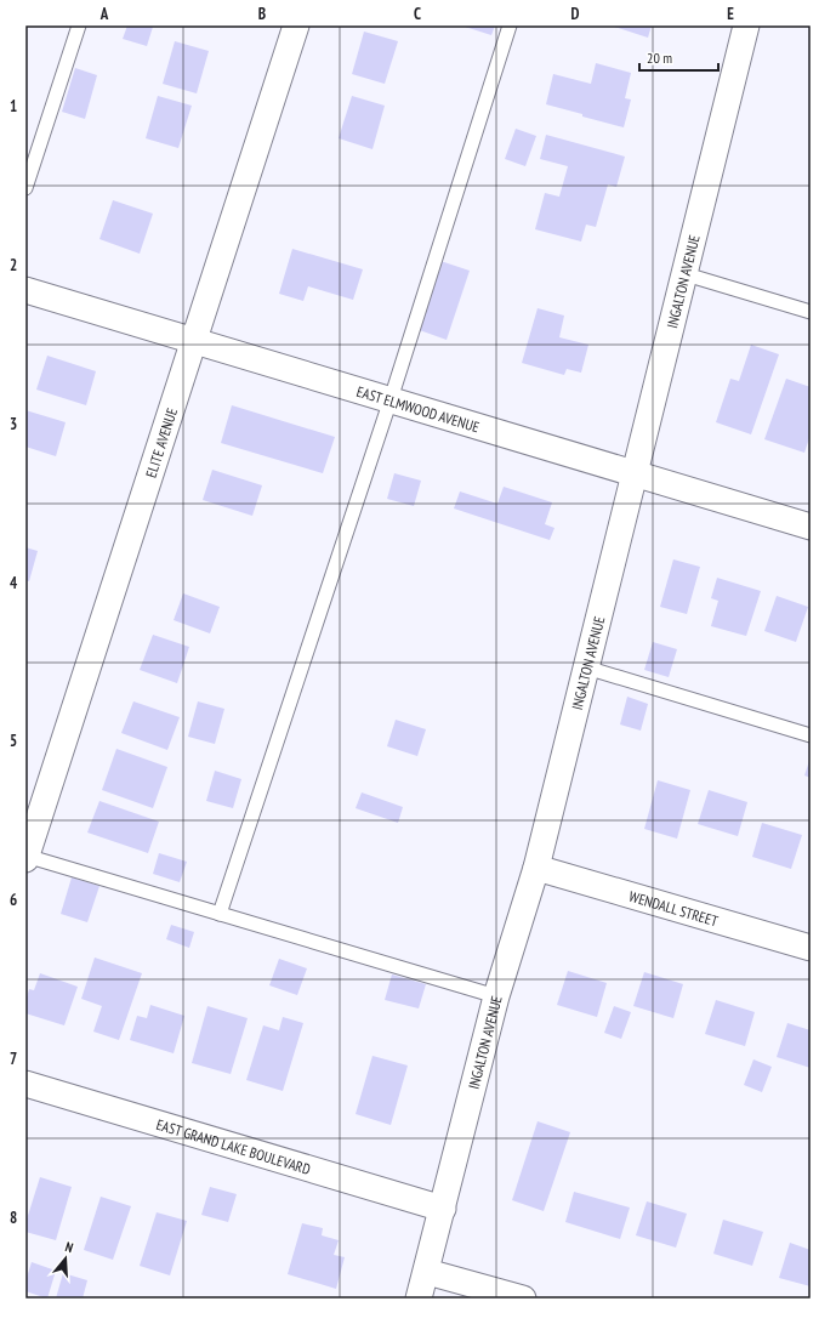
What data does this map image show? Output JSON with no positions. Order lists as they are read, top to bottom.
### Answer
{
  "streets": {
    "street": [
      "INGALTON AVENUE",
      "EAST ELMWOOD AVENUE",
      "ELITE AVENUE",
      "WENDALL STREET",
      "EAST GRAND LAKE BOULEVARD"
    ]
  },
  "crossings": [
    ["INGALTON AVENUE", "EAST ELMWOOD AVENUE"],
    ["INGALTON AVENUE", "WENDALL STREET"],
    ["INGALTON AVENUE", "EAST GRAND LAKE BOULEVARD"],
    ["EAST ELMWOOD AVENUE", "ELITE AVENUE"]
  ],
  "scale_bar": "20 m",
  "north": "top",
  "grid": {
    "columns": [
      "A",
      "B",
      "C",
      "D",
      "E"
    ],
    "rows": [
      "1",
      "2",
      "3",
      "4",
      "5",
      "6",
      "7",
      "8"
    ]
  }
}
